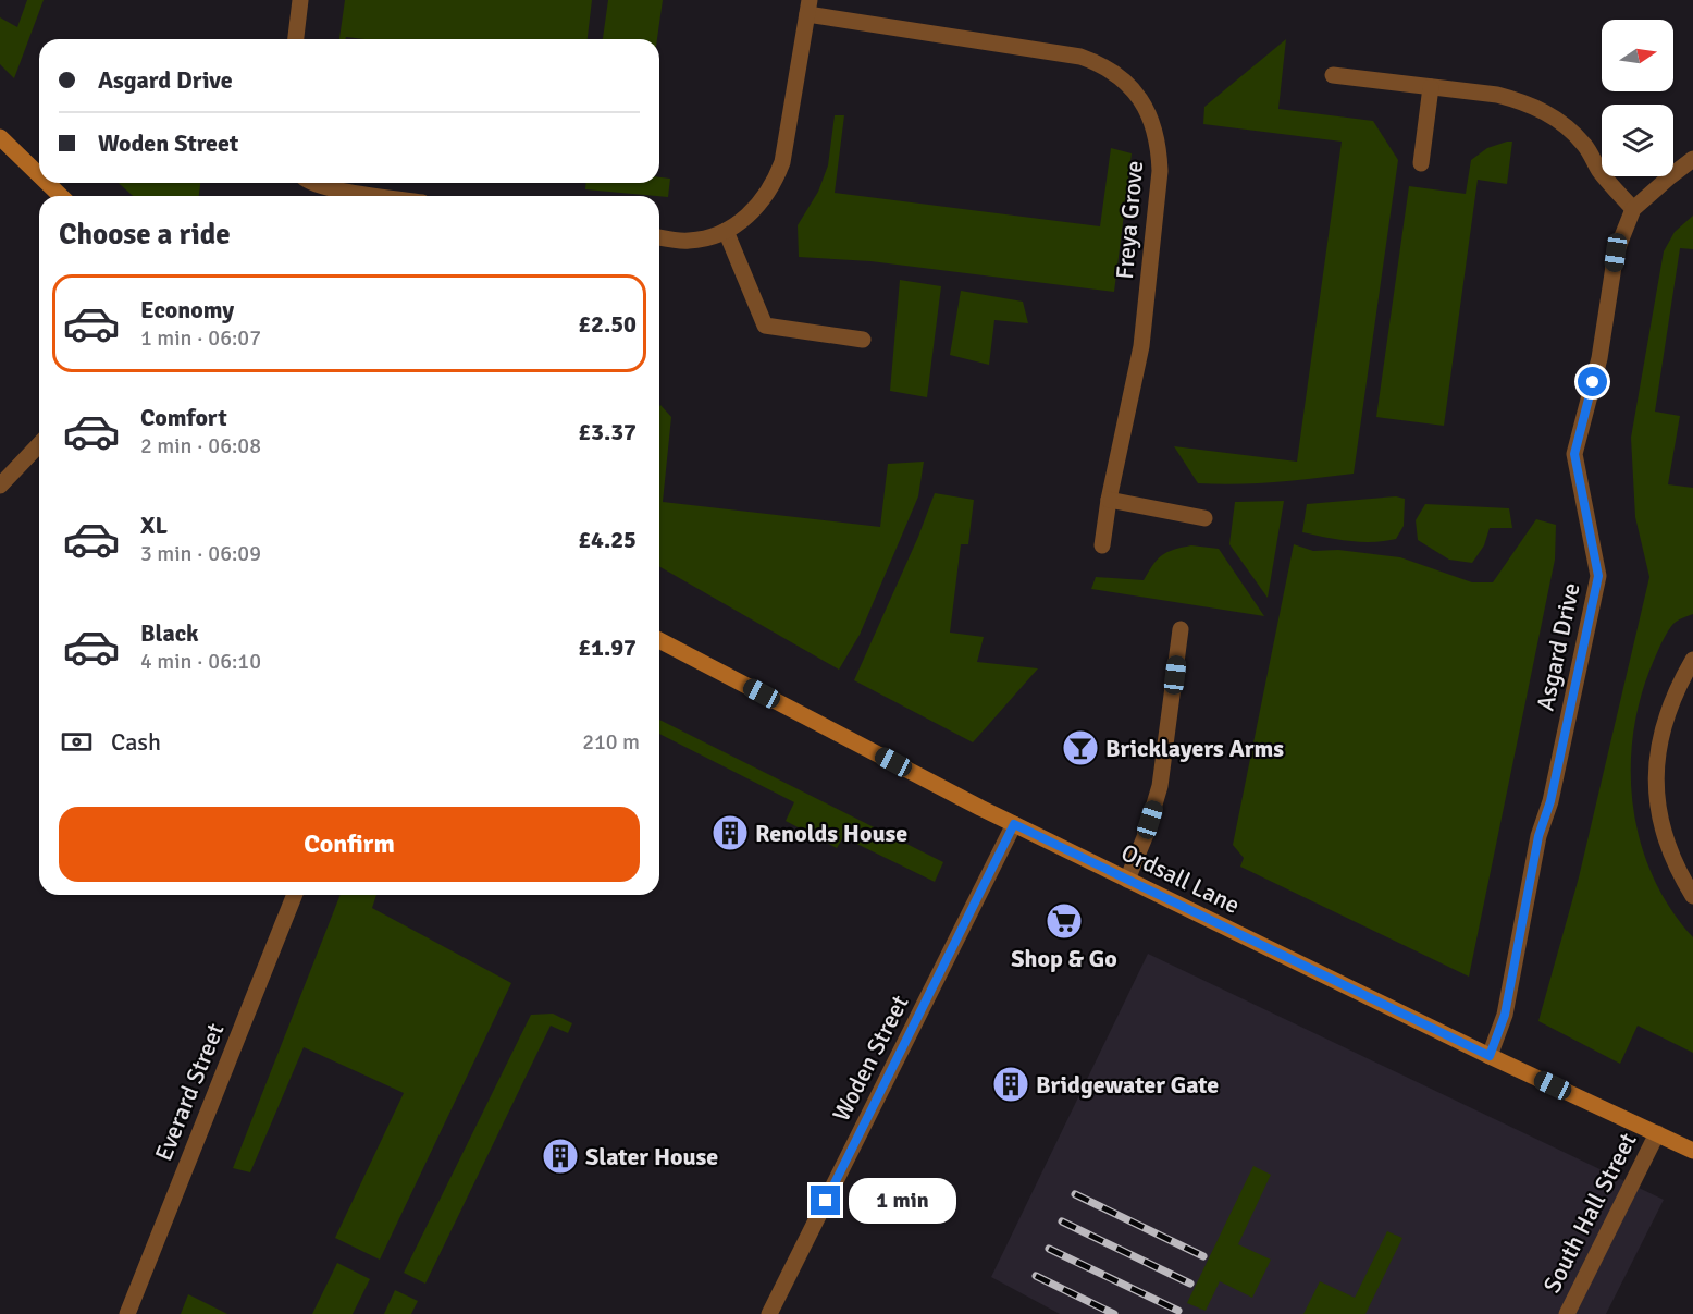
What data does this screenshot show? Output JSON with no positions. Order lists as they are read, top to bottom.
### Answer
{
  "streets": {
    "main road": ["Ordsall Lane"],
    "street": [
      "Freya Grove",
      "Asgard Drive",
      "Woden Street",
      "Everard Street",
      "South Hall Street"
    ]
  },
  "crossings": [
    ["Asgard Drive", "Ordsall Lane"],
    ["Ordsall Lane", "Woden Street"],
    ["Ordsall Lane", "South Hall Street"]
  ],
  "places": {
    "bar": ["Bricklayers Arms"],
    "building": ["Renolds House", "Bridgewater Gate", "Slater House"],
    "supermarket": ["Shop & Go"]
  },
  "north": "right",
  "page": {
    "banner": ["Asgard Drive", "Woden Street"],
    "heading": "Choose a ride",
    "list": [
      {
        "name": "Economy",
        "note": "1 min · 06:07",
        "value": "£2.50"
      },
      {
        "name": "Comfort",
        "note": "2 min · 06:08",
        "value": "£3.37"
      },
      {
        "name": "XL",
        "note": "3 min · 06:09",
        "value": "£4.25"
      },
      {
        "name": "Black",
        "note": "4 min · 06:10",
        "value": "£1.97"
      }
    ],
    "pay": ["Cash", "210 m"],
    "buttons": "Confirm",
    "bubble": "1 min"
  }
}
